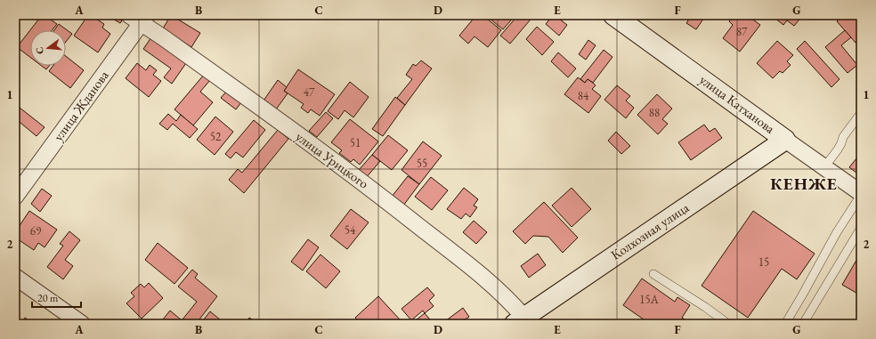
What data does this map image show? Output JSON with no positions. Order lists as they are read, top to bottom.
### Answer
{
  "streets": {
    "street": [
      "улица Катханова",
      "улица Жданова",
      "улица Урицкого",
      "Колхозная улица"
    ]
  },
  "crossings": [
    ["улица Катханова", "Колхозная улица"],
    ["улица Жданова", "улица Урицкого"],
    ["улица Урицкого", "Колхозная улица"]
  ],
  "districts": ["КЕНЖЕ"],
  "house_numbers": [
    "87",
    "47",
    "84",
    "88",
    "52",
    "51",
    "55",
    "54",
    "69",
    "15",
    "15А"
  ],
  "scale_bar": "20 m",
  "north": "left",
  "grid": {
    "columns": [
      "A",
      "B",
      "C",
      "D",
      "E",
      "F",
      "G"
    ],
    "rows": ["1", "2"]
  }
}
